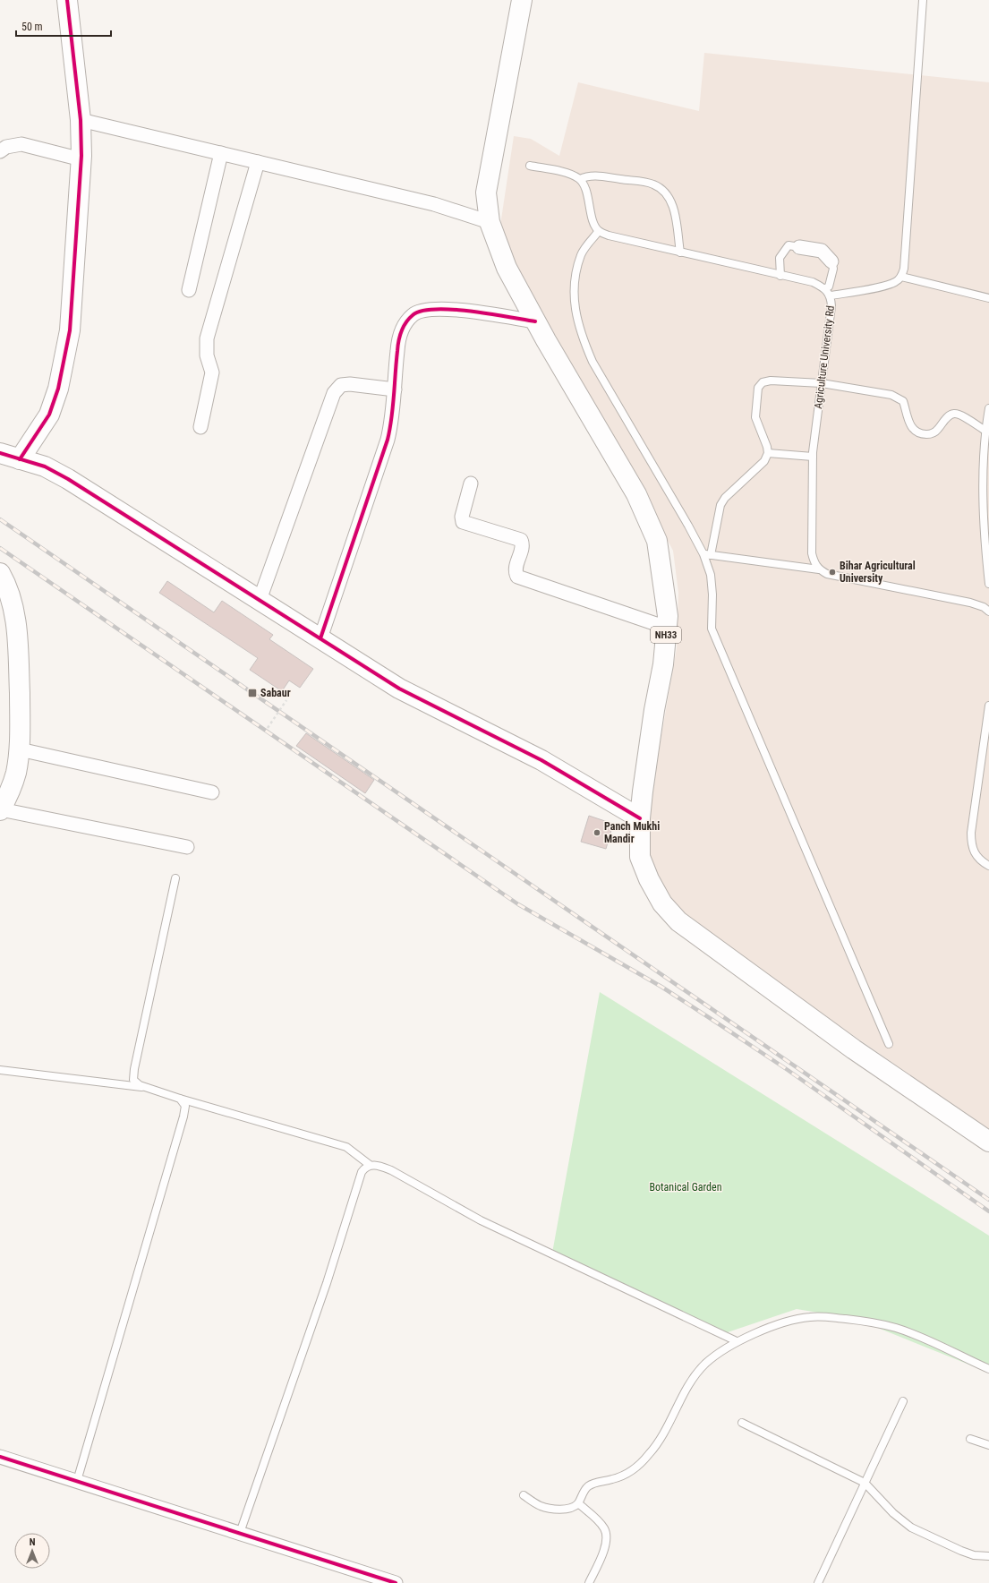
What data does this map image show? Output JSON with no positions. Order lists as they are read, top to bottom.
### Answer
{
  "streets": {
    "main road": ["NH33"],
    "lane": ["Agriculture University Rd"]
  },
  "parks": ["Botanical Garden"],
  "places": {
    "other": ["Bihar Agricultural University", "Panch Mukhi Mandir"],
    "transit": ["Sabaur"]
  },
  "scale_bar": "50 m",
  "north": "top"
}
